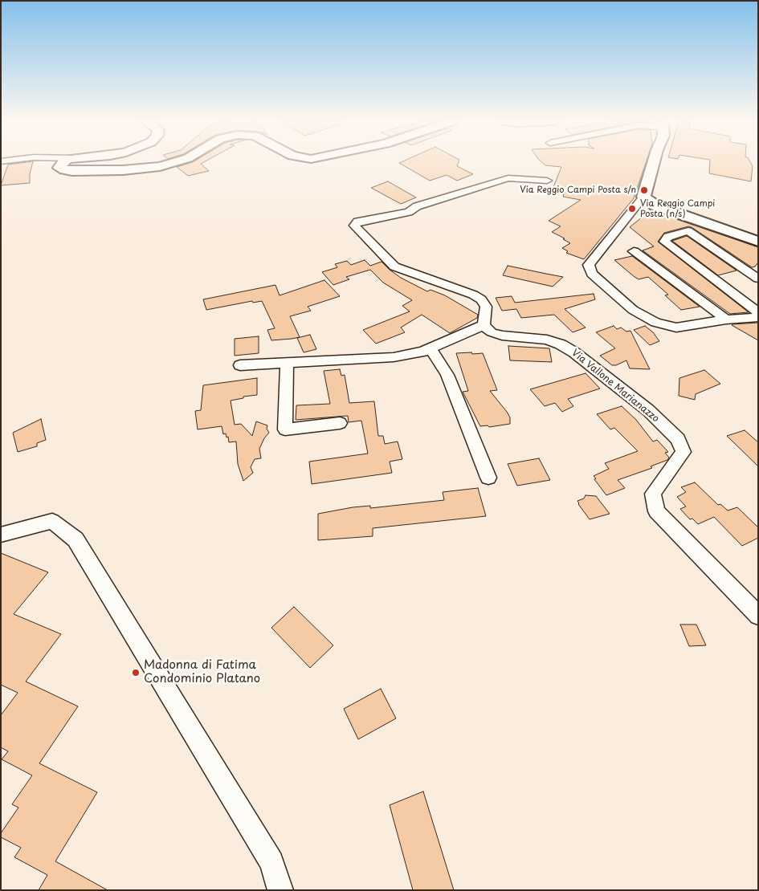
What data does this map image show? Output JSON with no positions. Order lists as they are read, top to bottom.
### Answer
{
  "streets": {
    "street": ["Via Vallone Marianazzo"]
  },
  "places": ["Via Reggio Campi Posta s/n", "Via Reggio Campi Posta (n/s)", "Madonna di Fatima Condominio Platano"]
}
